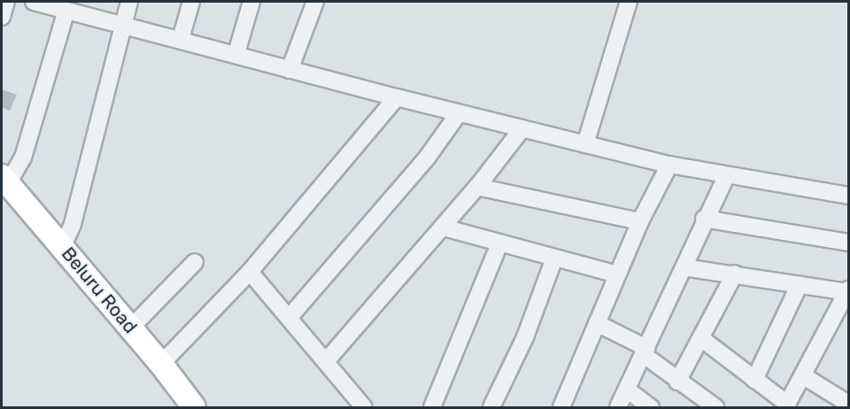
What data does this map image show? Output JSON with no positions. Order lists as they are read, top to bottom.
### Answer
{
  "streets": {
    "highway": ["Beluru Road"]
  }
}
